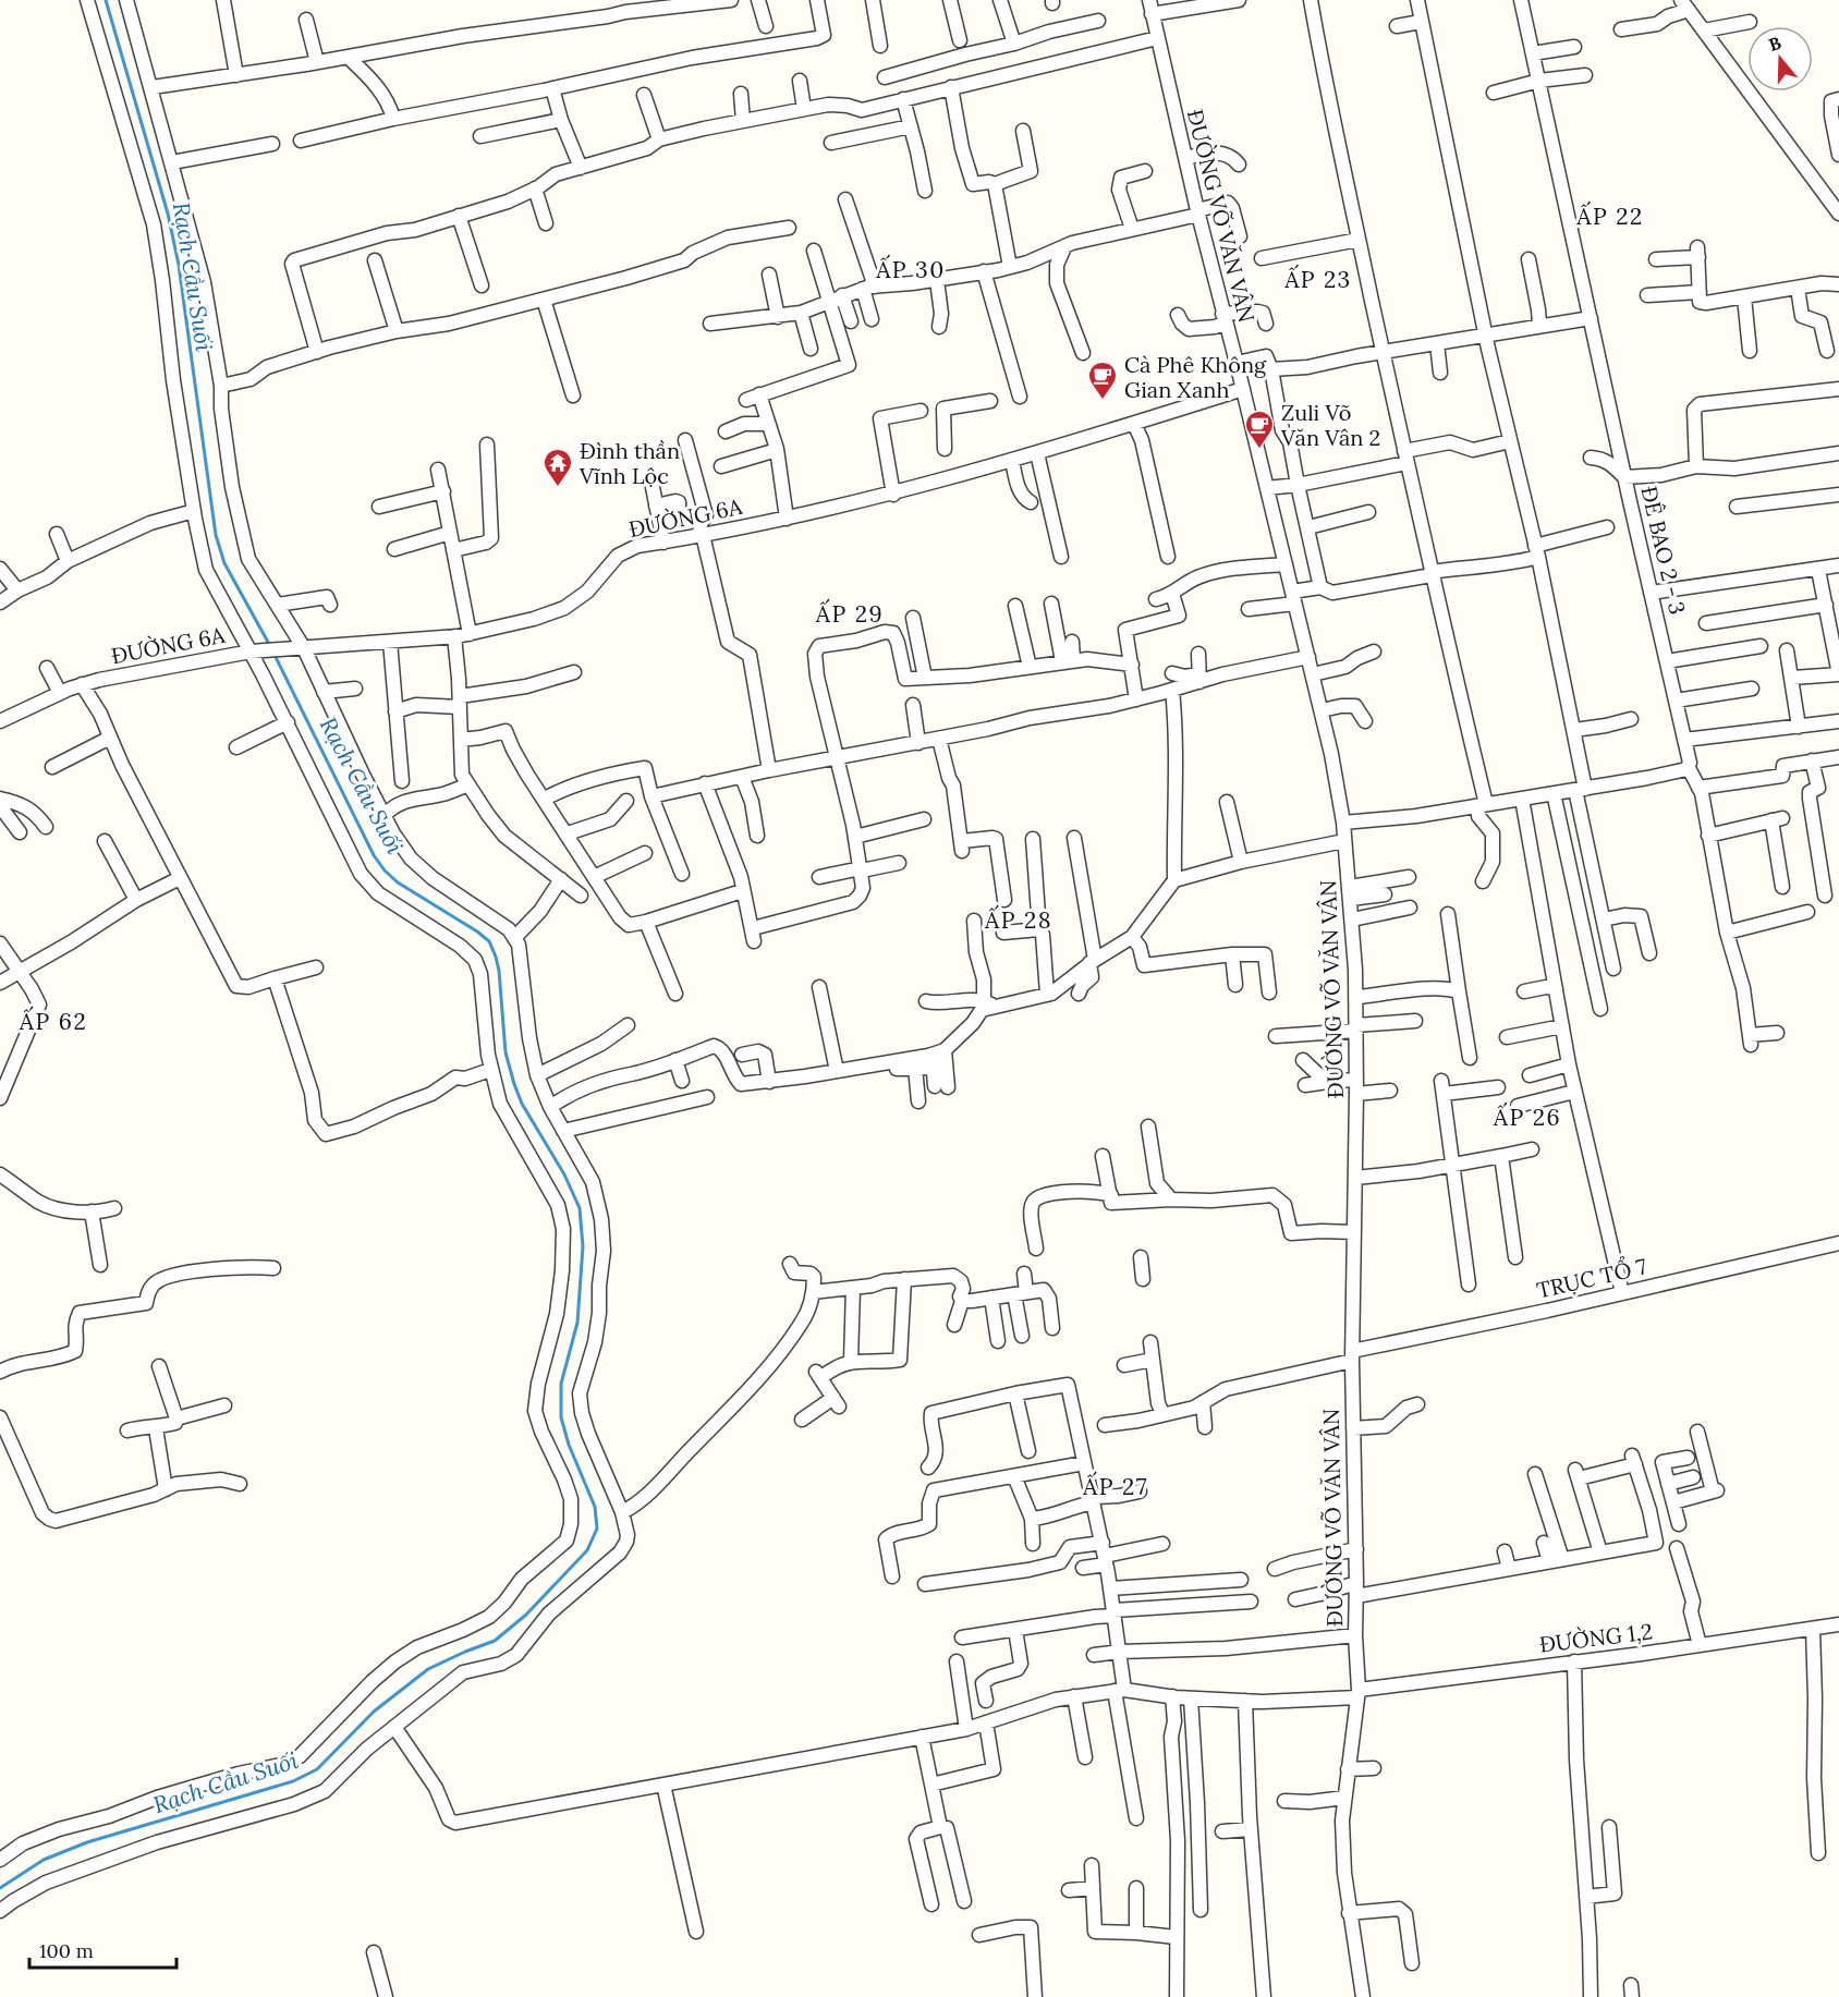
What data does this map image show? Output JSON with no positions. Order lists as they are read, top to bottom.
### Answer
{
  "streets": {
    "street": [
      "ĐƯỜNG VÕ VĂN VÂN",
      "ĐƯỜNG 6A",
      "ĐÊ BAO 2 - 3",
      "TRỤC TỔ 7",
      "ĐƯỜNG 1,2"
    ]
  },
  "crossings": [
    ["ĐƯỜNG VÕ VĂN VÂN", "ĐƯỜNG 6A"],
    ["ĐƯỜNG VÕ VĂN VÂN", "TRỤC TỔ 7"],
    ["ĐƯỜNG VÕ VĂN VÂN", "ĐƯỜNG 1,2"]
  ],
  "districts": [
    "ẤP 22",
    "ẤP 30",
    "ẤP 23",
    "ẤP 29",
    "ẤP 28",
    "ẤP 62",
    "ẤP 26",
    "ẤP 27"
  ],
  "water": ["Rạch Cầu Suối"],
  "places": {
    "cafe": ["Cà Phê Không Gian Xanh", "Zuli Võ Văn Vân 2"],
    "temple": ["Đình thần Vĩnh Lộc"]
  },
  "scale_bar": "100 m",
  "north": "top"
}
